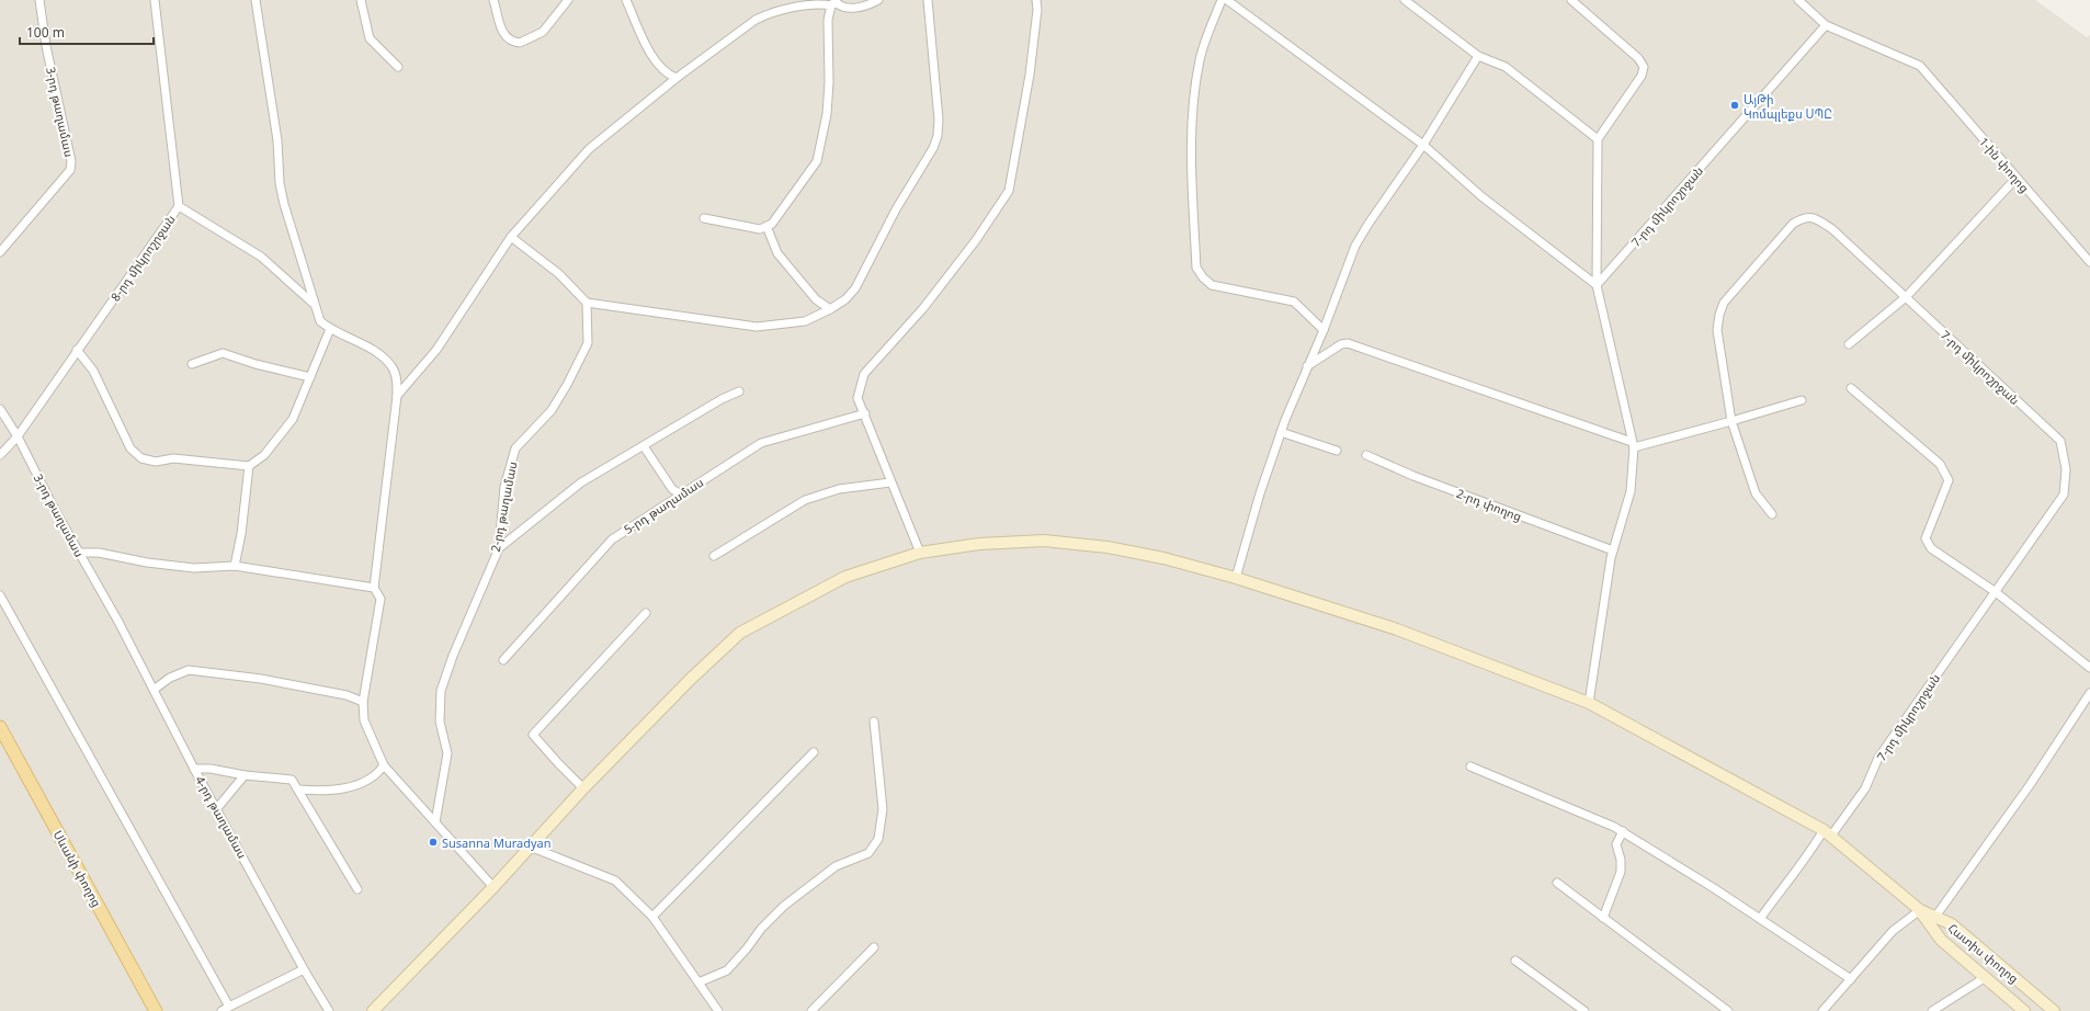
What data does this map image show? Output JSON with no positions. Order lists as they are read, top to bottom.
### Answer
{
  "streets": {
    "main road": ["Սևանի փողոց", "Հատիս փողոց"],
    "street": [
      "3-րդ թաղամաս",
      "1-ին փողոց",
      "7-րդ միկրոշրջան",
      "8-րդ միկրոշրջան",
      "2-րդ փողոց",
      "5-րդ թաղամաս",
      "2-րդ թաղամաս",
      "4-րդ թաղամաս"
    ]
  },
  "crossings": [
    ["3-րդ թաղամաս", "8-րդ միկրոշրջան"],
    ["3-րդ թաղամաս", "4-րդ թաղամաս"],
    ["1-ին փողոց", "7-րդ միկրոշրջան"],
    ["7-րդ միկրոշրջան", "Հատիս փողոց"]
  ],
  "places": ["ԱյԹի Կոմպլեքս ՍՊԸ", "Susanna Muradyan"],
  "scale_bar": "100 m"
}
